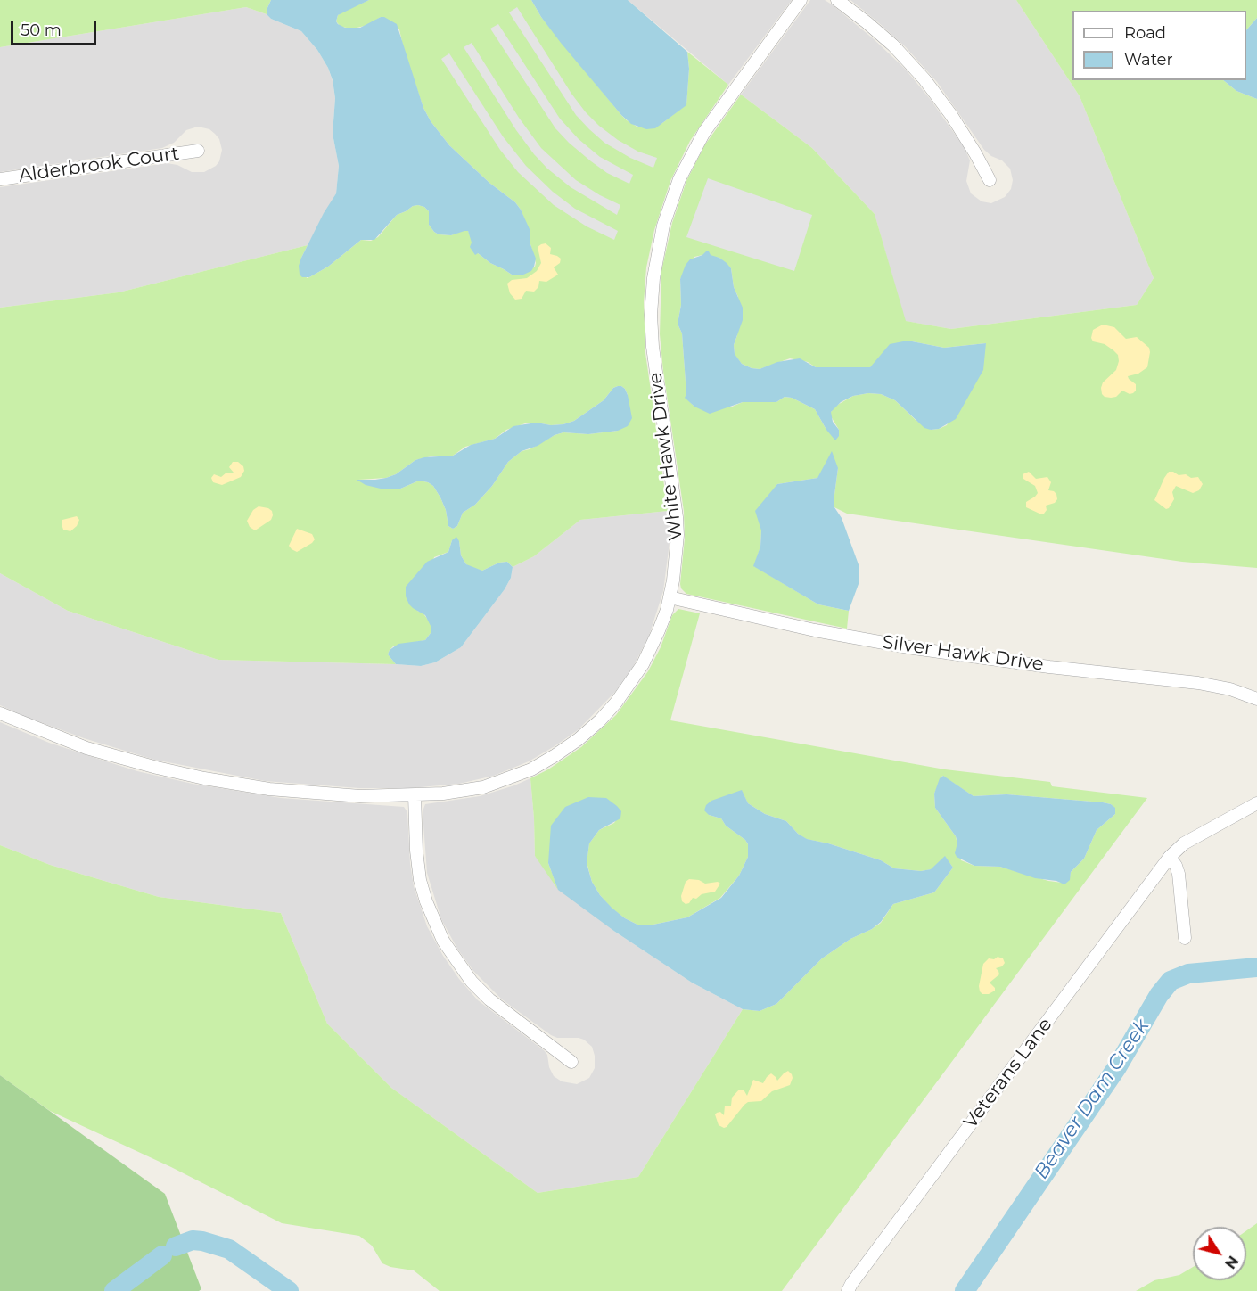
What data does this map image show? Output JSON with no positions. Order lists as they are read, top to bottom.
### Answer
{
  "streets": {
    "street": [
      "Alderbrook Court",
      "White Hawk Drive",
      "Silver Hawk Drive",
      "Veterans Lane"
    ]
  },
  "crossings": [
    ["White Hawk Drive", "Silver Hawk Drive"]
  ],
  "water": ["Beaver Dam Creek"],
  "legend": ["Road", "Water"],
  "scale_bar": "50 m",
  "north": "bottom right"
}
